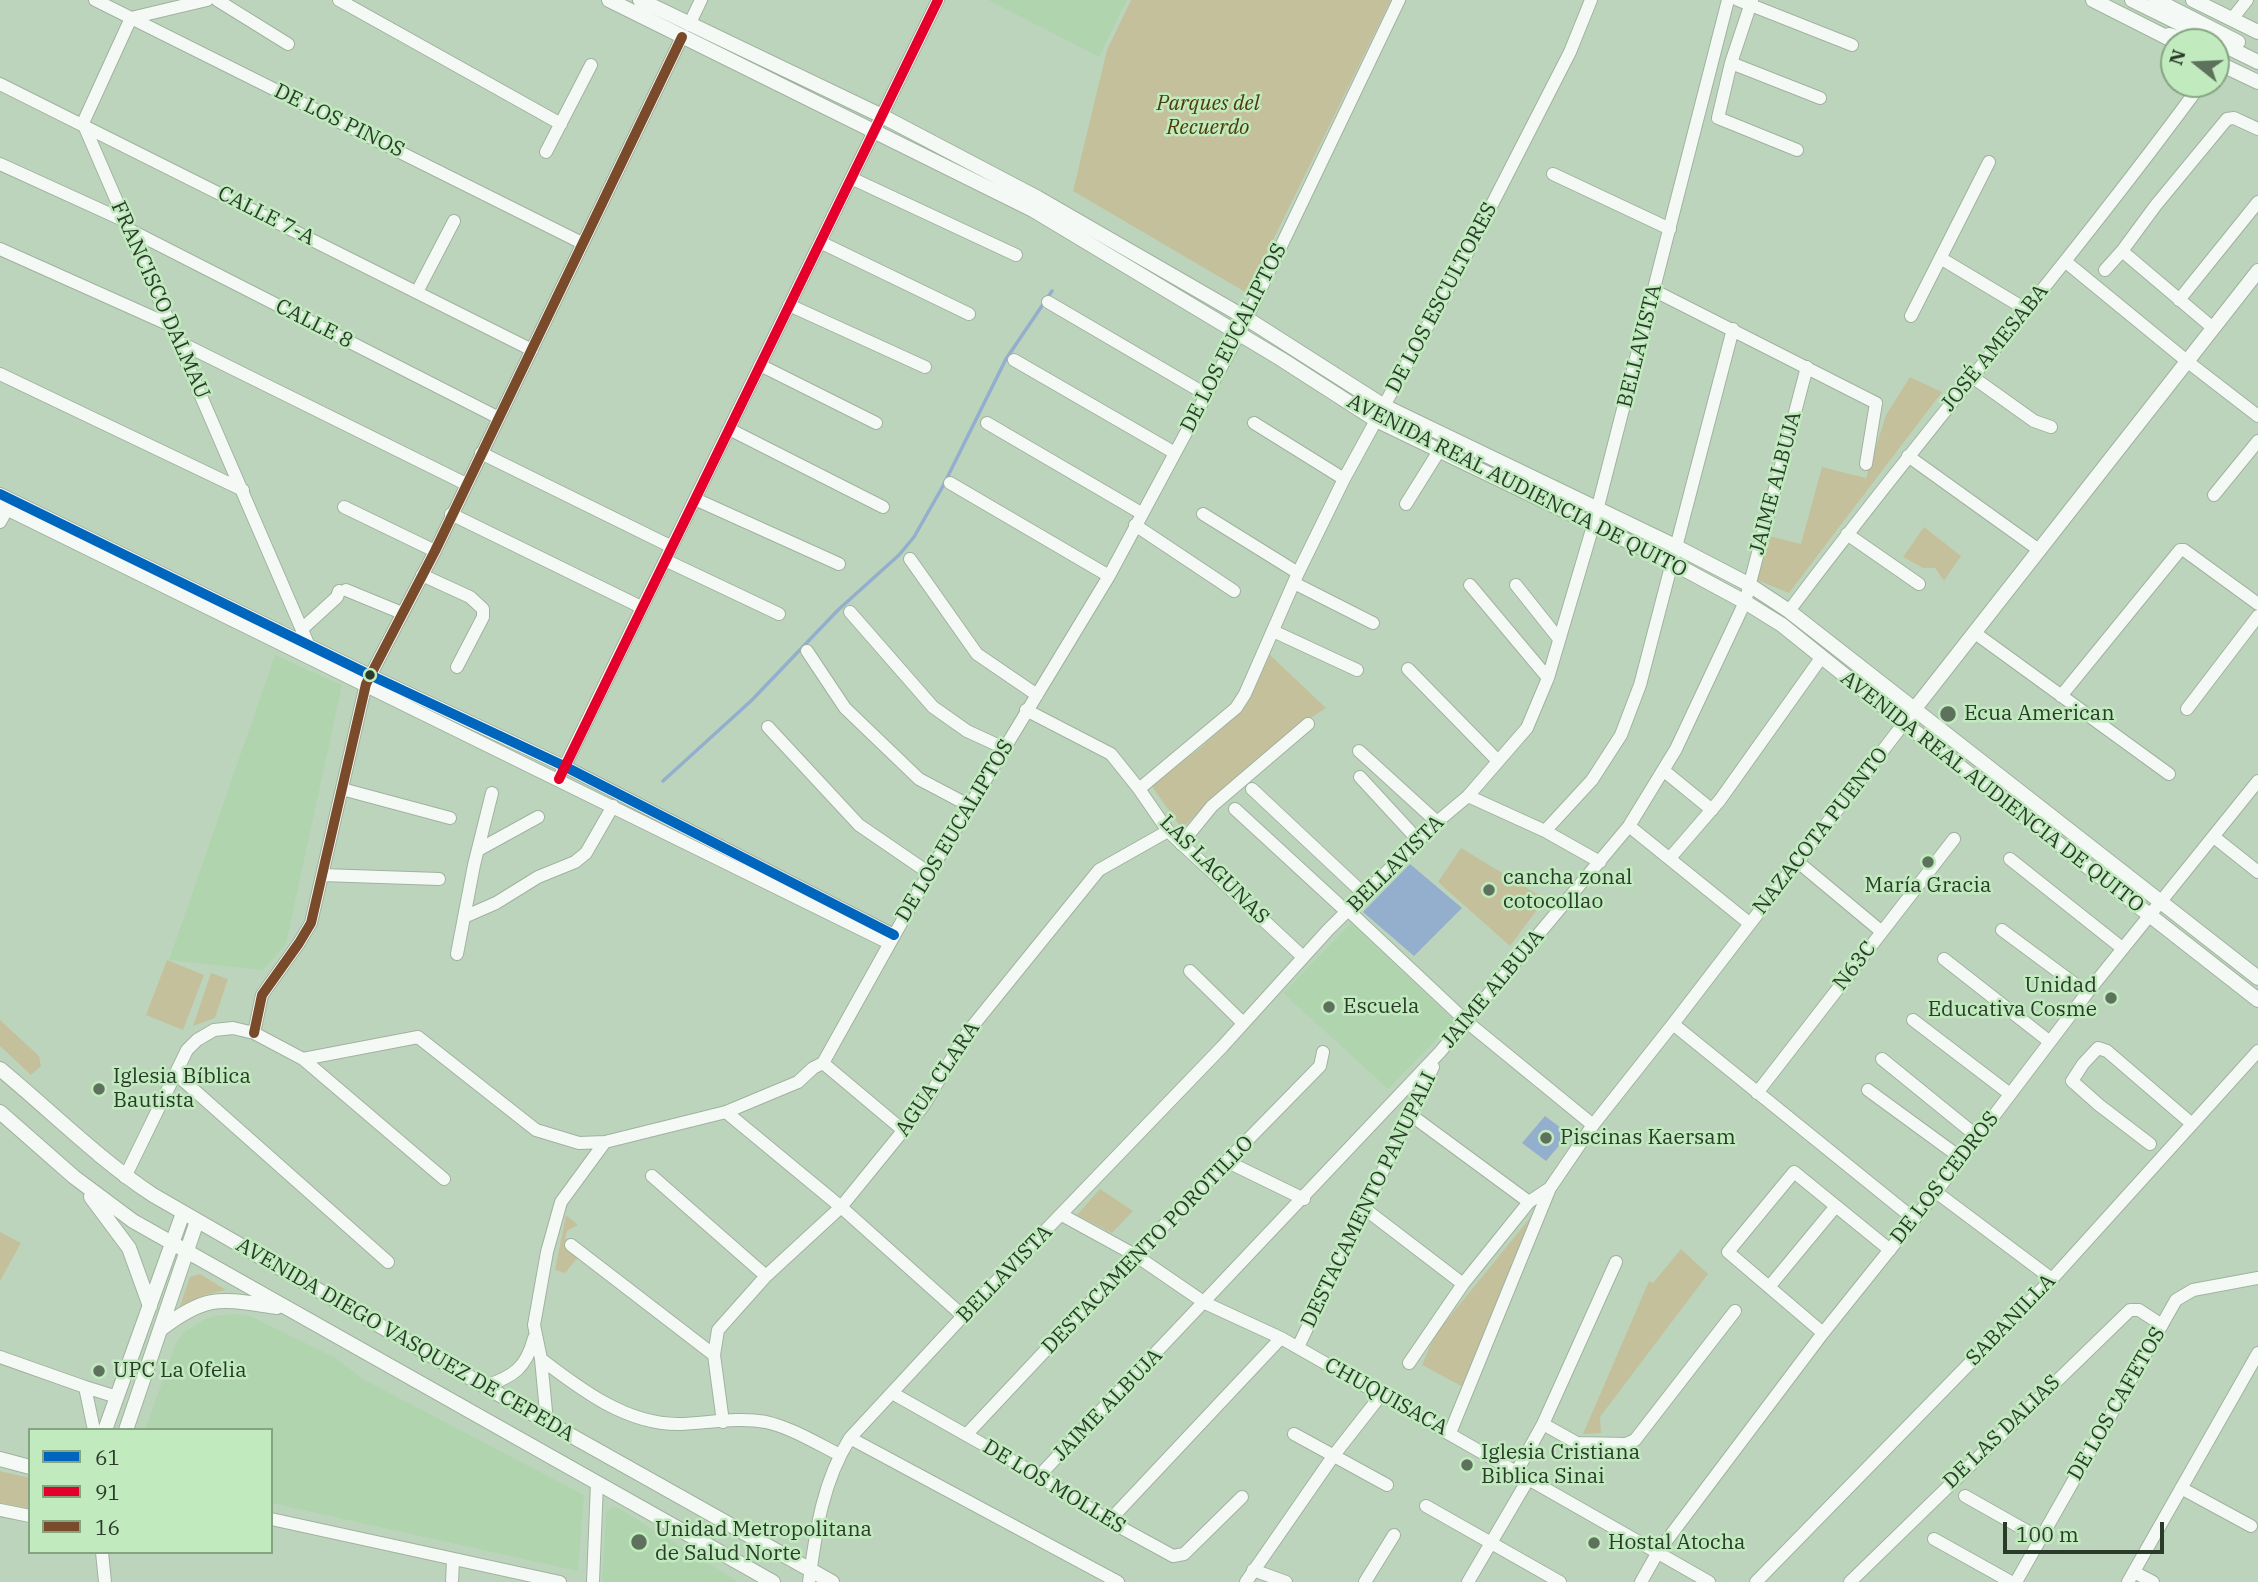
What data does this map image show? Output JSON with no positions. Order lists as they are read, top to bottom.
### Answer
{
  "streets": {
    "main road": ["AVENIDA REAL AUDIENCIA DE QUITO", "NAZACOTA PUENTO", "AVENIDA DIEGO VASQUEZ DE CEPEDA"],
    "street": [
      "DE LOS PINOS",
      "CALLE 7-A",
      "DE LOS ESCULTORES",
      "FRANCISCO DALMAU",
      "CALLE 8",
      "DE LOS EUCALIPTOS",
      "BELLAVISTA",
      "JOSÉ AMESABA",
      "JAIME ALBUJA",
      "LAS LAGUNAS",
      "N63C",
      "AGUA CLARA",
      "DE LOS CEDROS",
      "DESTACAMENTO PANUPALI",
      "DESTACAMENTO POROTILLO",
      "SABANILLA",
      "CHUQUISACA",
      "DE LOS CAFETOS",
      "DE LAS DALIAS",
      "DE LOS MOLLES"
    ]
  },
  "crossings": [
    ["CALLE 7-A", "FRANCISCO DALMAU"],
    ["DE LOS ESCULTORES", "AVENIDA REAL AUDIENCIA DE QUITO"],
    ["DE LOS ESCULTORES", "LAS LAGUNAS"],
    ["FRANCISCO DALMAU", "CALLE 8"],
    ["DE LOS EUCALIPTOS", "AVENIDA REAL AUDIENCIA DE QUITO"],
    ["DE LOS EUCALIPTOS", "LAS LAGUNAS"],
    ["BELLAVISTA", "AVENIDA REAL AUDIENCIA DE QUITO"],
    ["BELLAVISTA", "LAS LAGUNAS"],
    ["BELLAVISTA", "AVENIDA DIEGO VASQUEZ DE CEPEDA"],
    ["BELLAVISTA", "CHUQUISACA"],
    ["BELLAVISTA", "DE LOS MOLLES"],
    ["JOSÉ AMESABA", "AVENIDA REAL AUDIENCIA DE QUITO"],
    ["JAIME ALBUJA", "AVENIDA REAL AUDIENCIA DE QUITO"],
    ["JAIME ALBUJA", "DESTACAMENTO PANUPALI"],
    ["JAIME ALBUJA", "CHUQUISACA"],
    ["JAIME ALBUJA", "DE LOS MOLLES"],
    ["AVENIDA REAL AUDIENCIA DE QUITO", "NAZACOTA PUENTO"],
    ["AVENIDA REAL AUDIENCIA DE QUITO", "DE LOS CEDROS"],
    ["LAS LAGUNAS", "AGUA CLARA"],
    ["DE LOS CEDROS", "CHUQUISACA"],
    ["DESTACAMENTO PANUPALI", "CHUQUISACA"],
    ["DESTACAMENTO PANUPALI", "DE LOS MOLLES"],
    ["DESTACAMENTO POROTILLO", "CHUQUISACA"],
    ["DESTACAMENTO POROTILLO", "DE LOS MOLLES"],
    ["DE LOS CAFETOS", "DE LAS DALIAS"]
  ],
  "parks": ["Parques del Recuerdo"],
  "places": [
    "Ecua American",
    "María Gracia",
    "cancha zonal cotocollao",
    "Unidad Educativa Cosme",
    "Escuela",
    "Iglesia Bíblica Bautista",
    "Piscinas Kaersam",
    "UPC La Ofelia",
    "Iglesia Cristiana Biblica Sinai",
    "Unidad Metropolitana de Salud Norte",
    "Hostal Atocha"
  ],
  "lines": ["transit line 91", "transit line 16", "transit line 61"],
  "legend": ["61", "91", "16"],
  "scale_bar": "100 m",
  "north": "left"
}
